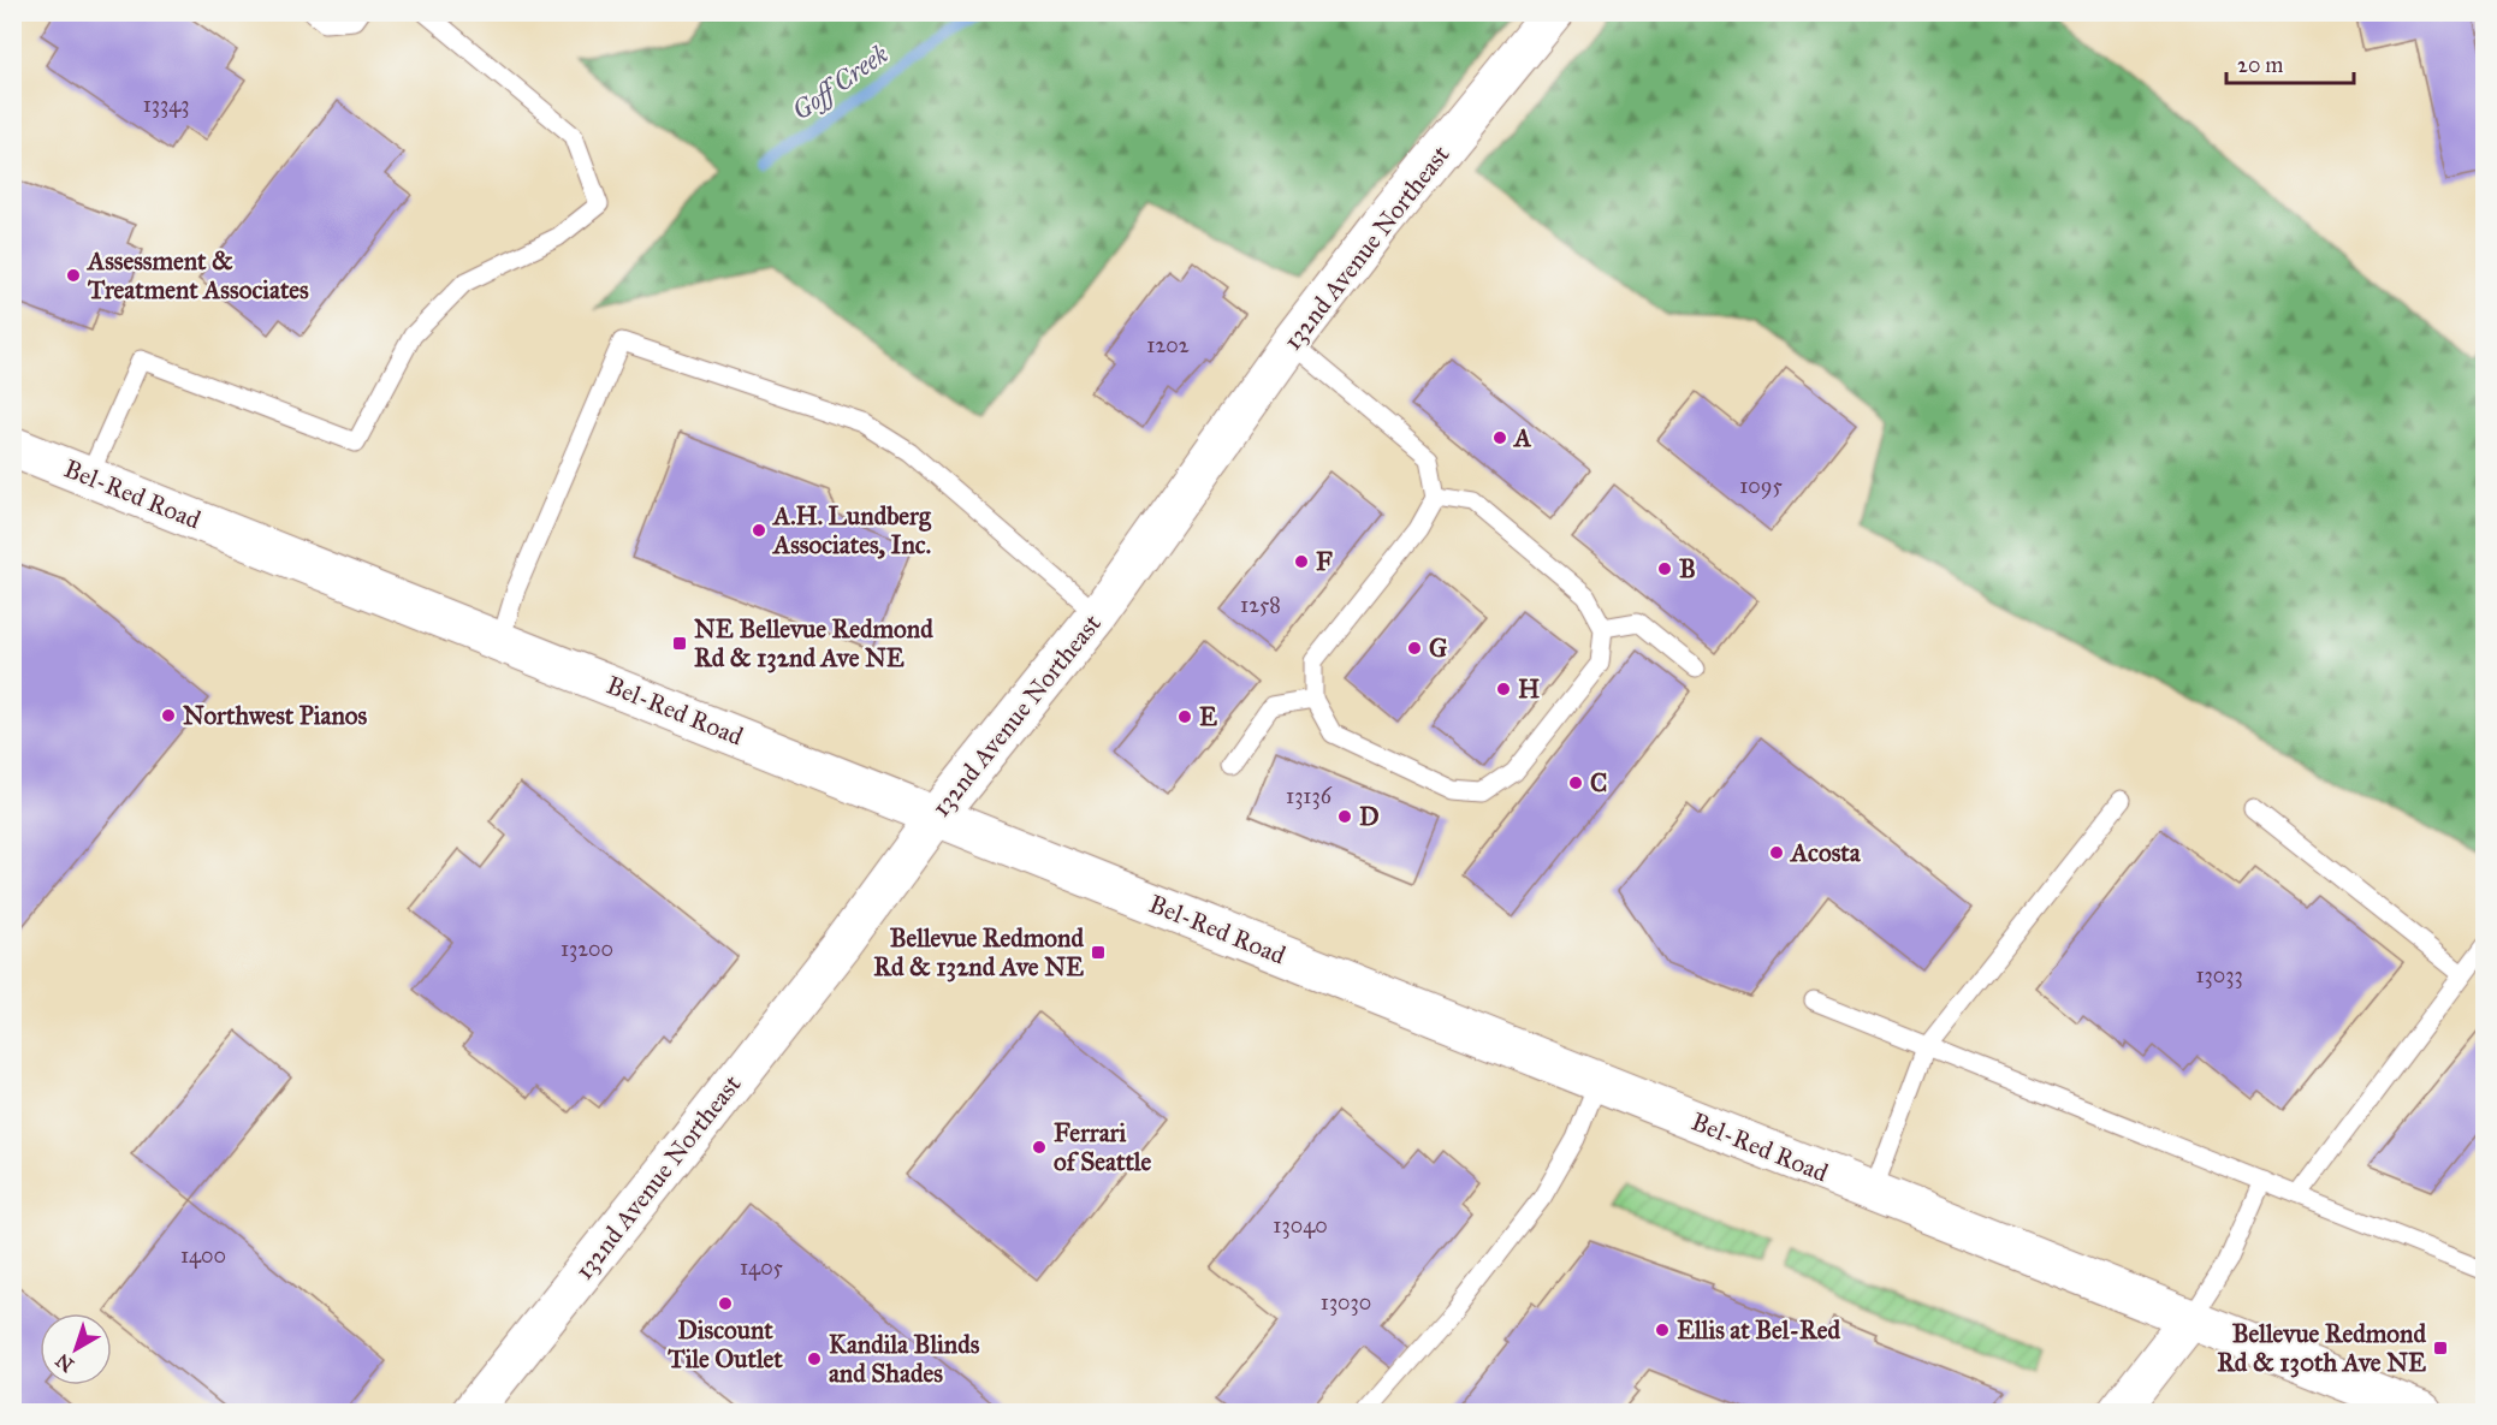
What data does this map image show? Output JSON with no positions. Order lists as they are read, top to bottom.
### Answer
{
  "streets": {
    "main road": ["132nd Avenue Northeast", "Bel-Red Road"]
  },
  "crossings": [
    ["132nd Avenue Northeast", "Bel-Red Road"]
  ],
  "water": ["Goff Creek"],
  "places": {
    "other": [
      "Assessment & Treatment Associates",
      "A",
      "A.H. Lundberg Associates, Inc.",
      "F",
      "B",
      "G",
      "H",
      "Northwest Pianos",
      "E",
      "C",
      "D",
      "Acosta",
      "Ferrari of Seattle",
      "Discount Tile Outlet",
      "Ellis at Bel-Red",
      "Kandila Blinds and Shades"
    ],
    "transit": ["NE Bellevue Redmond Rd & 132nd Ave NE", "Bellevue Redmond Rd & 132nd Ave NE", "Bellevue Redmond Rd & 130th Ave NE"]
  },
  "house_numbers": [
    "13343",
    "1202",
    "1095",
    "1258",
    "13136",
    "13200",
    "13033",
    "13040",
    "1400",
    "1405",
    "13030"
  ],
  "scale_bar": "20 m",
  "north": "bottom left"
}
